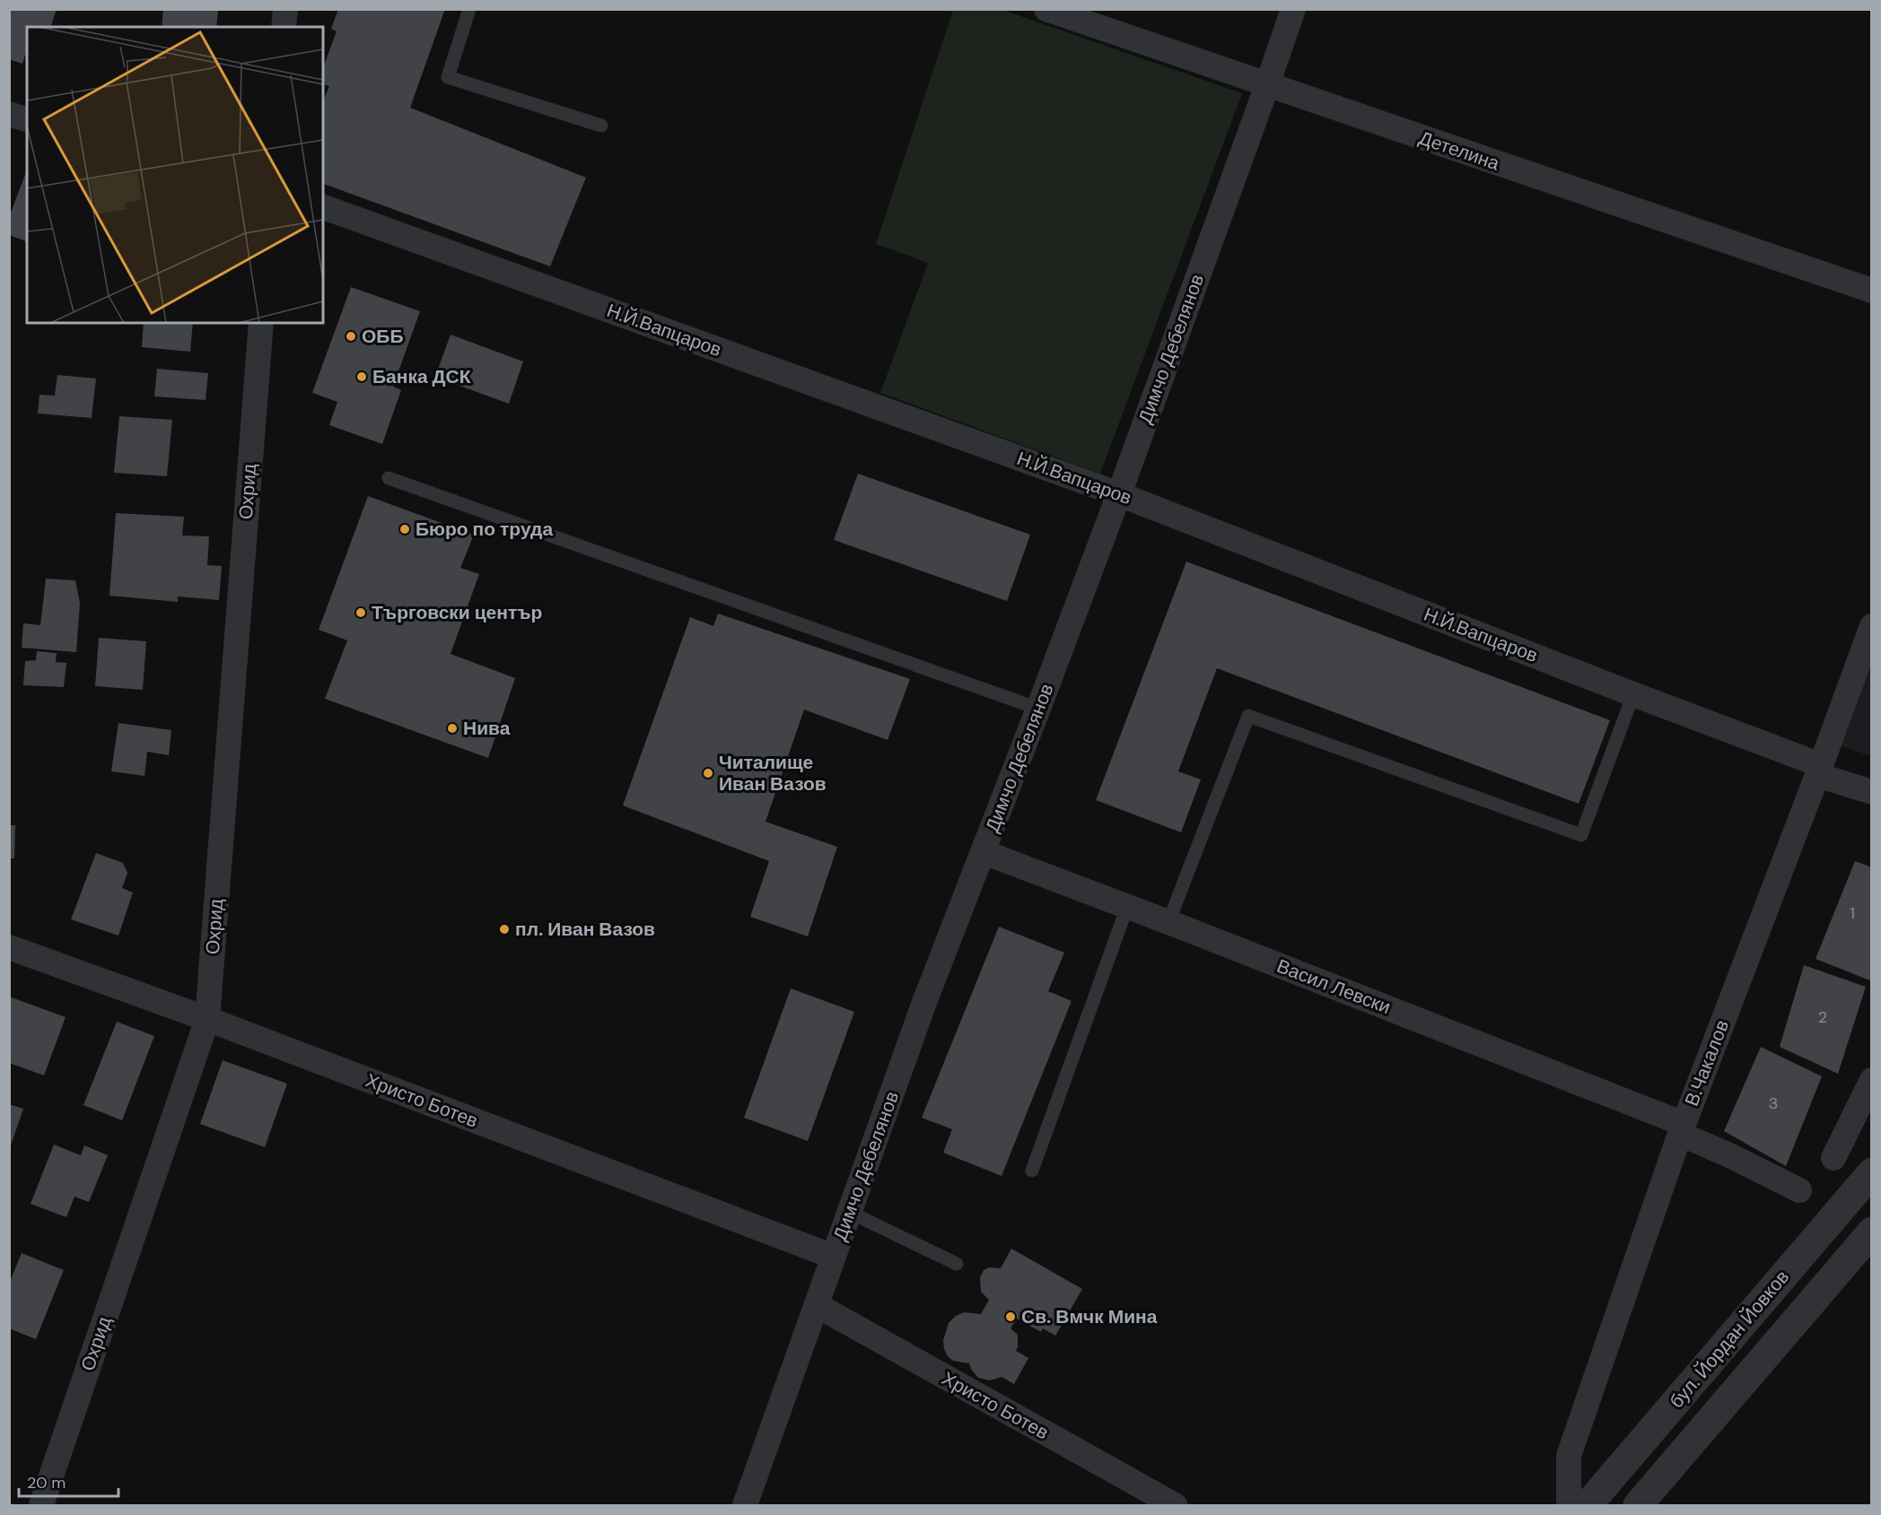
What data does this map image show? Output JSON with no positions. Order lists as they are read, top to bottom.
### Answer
{
  "streets": {
    "street": [
      "Детелина",
      "Н.Й.Вапцаров",
      "Димчо Дебелянов",
      "Охрид",
      "Васил Левски",
      "В.Чакалов",
      "Христо Ботев",
      "бул. Йордан Йовков"
    ]
  },
  "crossings": [
    ["Детелина", "Димчо Дебелянов"],
    ["Н.Й.Вапцаров", "Димчо Дебелянов"],
    ["Н.Й.Вапцаров", "В.Чакалов"],
    ["Димчо Дебелянов", "Васил Левски"],
    ["Димчо Дебелянов", "Христо Ботев"],
    ["Охрид", "Христо Ботев"],
    ["Васил Левски", "В.Чакалов"]
  ],
  "places": [
    "ОББ",
    "Банка ДСК",
    "Бюро по труда",
    "Търговски център",
    "Нива",
    "Читалище Иван Вазов",
    "пл. Иван Вазов",
    "Св. Вмчк Мина"
  ],
  "house_numbers": ["1", "2", "3"],
  "scale_bar": "20 m"
}
